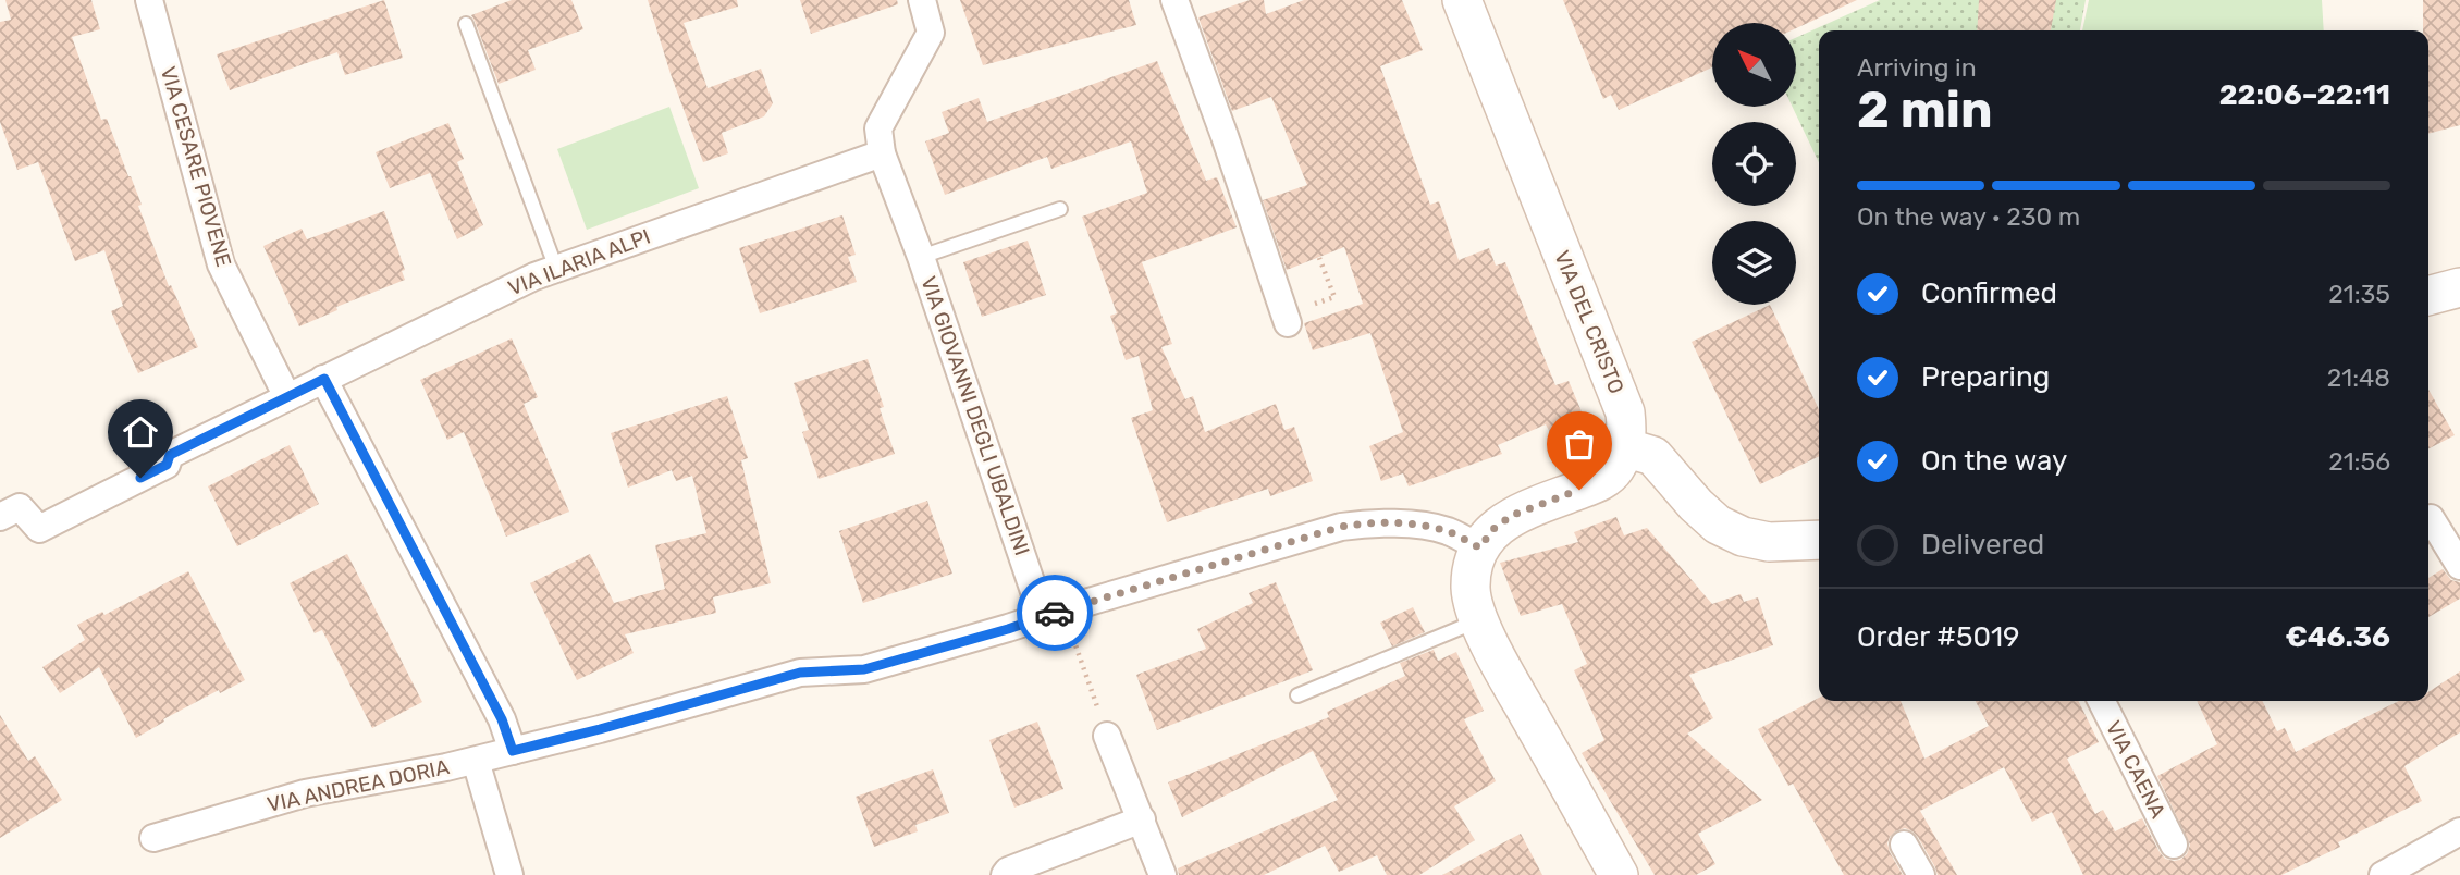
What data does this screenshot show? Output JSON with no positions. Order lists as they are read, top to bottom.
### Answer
{
  "streets": {
    "street": [
      "VIA CESARE PIOVENE",
      "VIA ILARIA ALPI",
      "VIA DEL CRISTO",
      "VIA GIOVANNI DEGLI UBALDINI",
      "VIA CAENA",
      "VIA ANDREA DORIA"
    ]
  },
  "crossings": [
    ["VIA CESARE PIOVENE", "VIA ILARIA ALPI"],
    ["VIA ILARIA ALPI", "VIA GIOVANNI DEGLI UBALDINI"],
    ["VIA GIOVANNI DEGLI UBALDINI", "VIA ANDREA DORIA"]
  ],
  "north": "top left",
  "page": {
    "heading": ["2 min", "Arriving in", "22:06–22:11"],
    "panel": ["Order #5019", "€46.36"],
    "bar": "On the way · 230 m",
    "list": [
      ["Confirmed", "21:35"],
      ["Preparing", "21:48"],
      ["On the way", "21:56"],
      "Delivered"
    ]
  }
}
